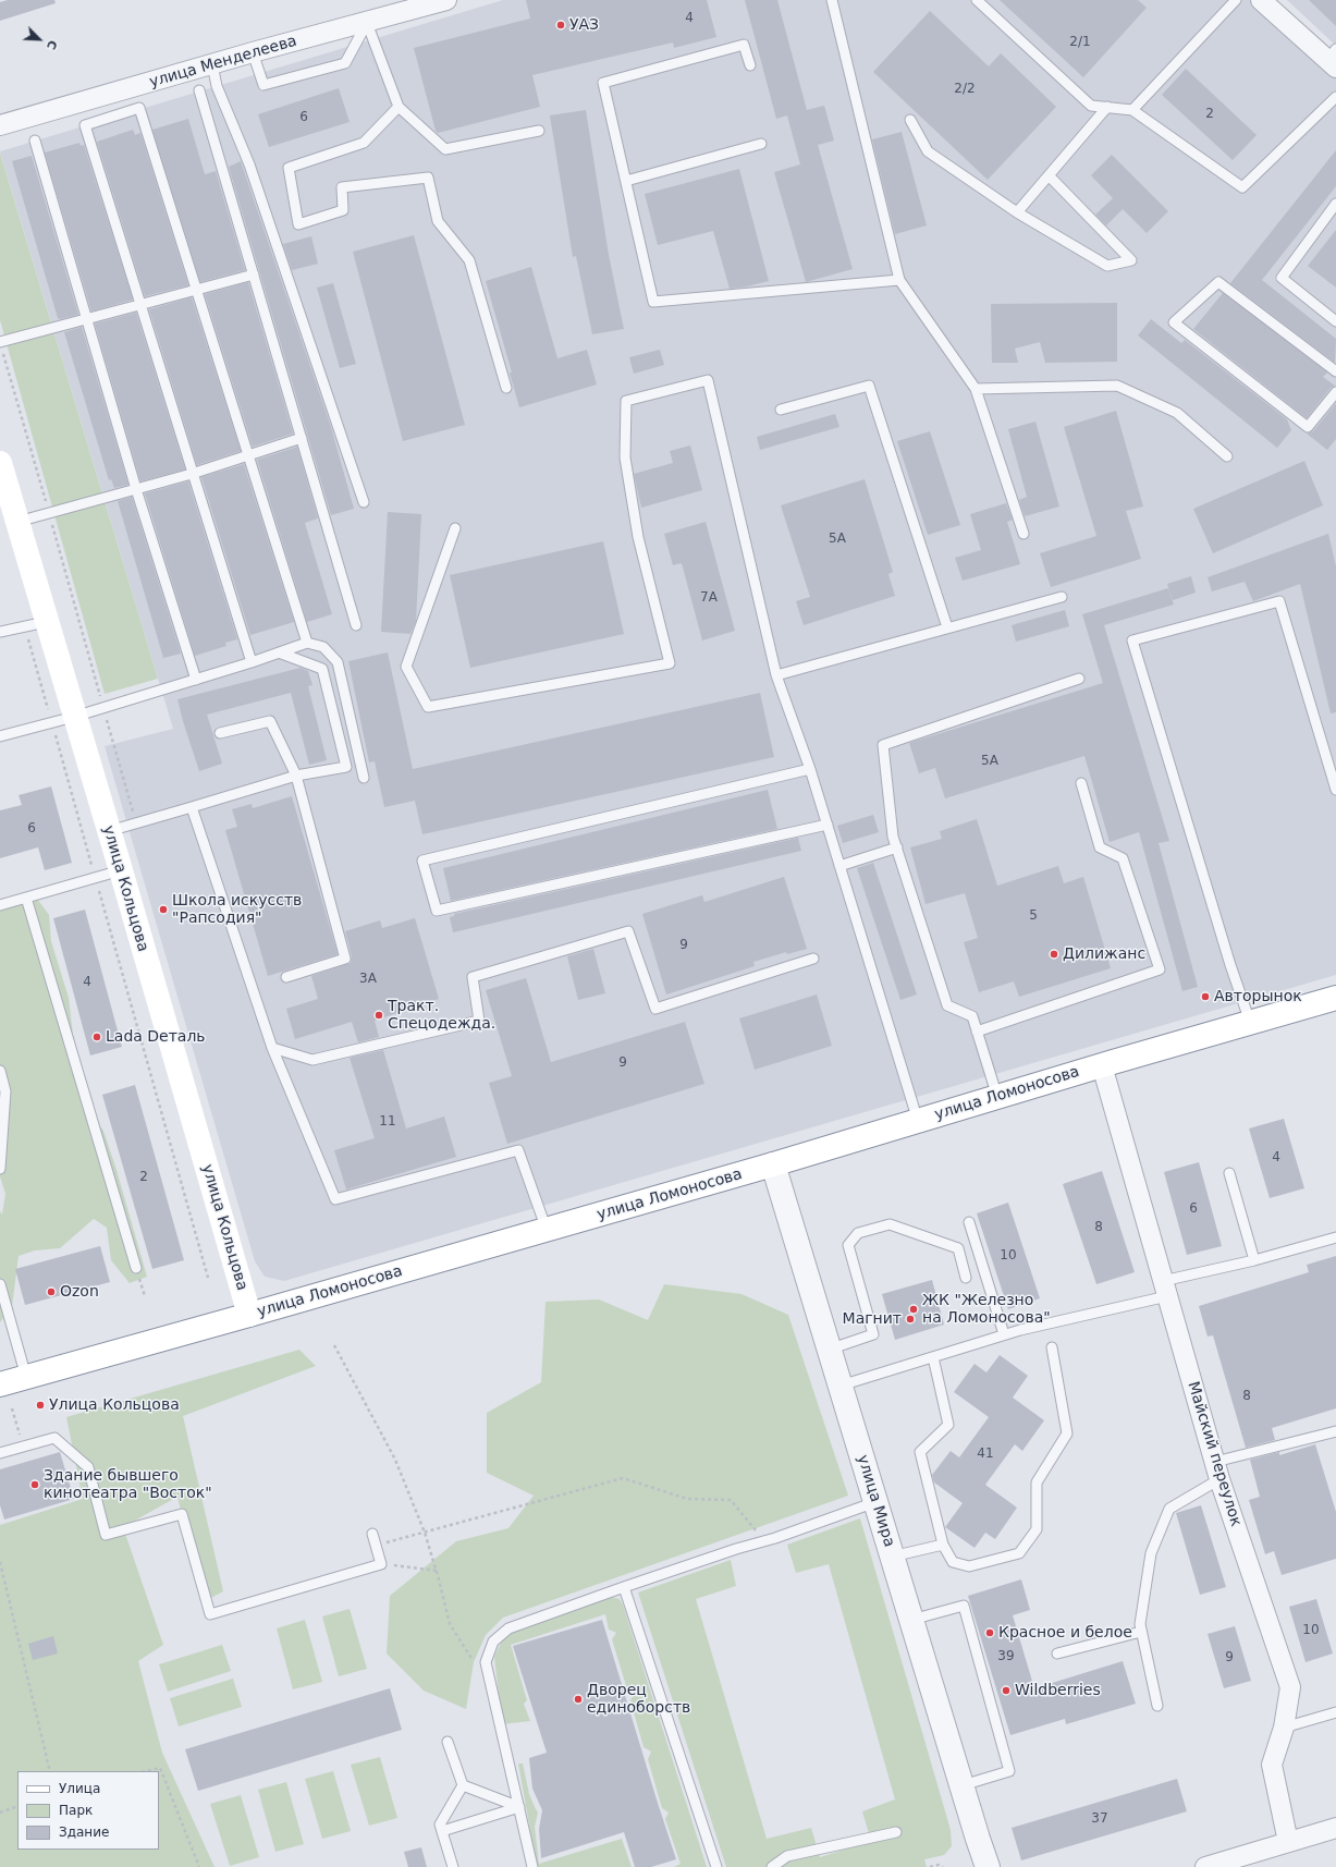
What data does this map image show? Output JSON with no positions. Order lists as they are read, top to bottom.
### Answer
{
  "streets": {
    "main road": ["улица Кольцова", "улица Ломоносова"],
    "street": ["улица Менделеева", "Майский переулок", "улица Мира"]
  },
  "crossings": [
    ["улица Кольцова", "улица Ломоносова"],
    ["улица Ломоносова", "Майский переулок"],
    ["улица Ломоносова", "улица Мира"]
  ],
  "places": [
    "УАЗ",
    "Школа искусств \"Рапсодия\"",
    "Дилижанс",
    "Авторынок",
    "Тракт. Спецодежда.",
    "Lada Dеталь",
    "Ozon",
    "ЖК \"Железно на Ломоносова\"",
    "Магнит",
    "Улица Кольцова",
    "Здание бывшего кинотеатра \"Восток\"",
    "Красное и белое",
    "Wildberries",
    "Дворец единоборств"
  ],
  "house_numbers": [
    "4",
    "2/1",
    "2/2",
    "2",
    "6",
    "5А",
    "7А",
    "5А",
    "6",
    "5",
    "9",
    "3А",
    "4",
    "9",
    "11",
    "4",
    "2",
    "6",
    "8",
    "10",
    "8",
    "41",
    "10",
    "39",
    "9",
    "37"
  ],
  "legend": ["Улица", "Парк", "Здание"],
  "north": "bottom right"
}
